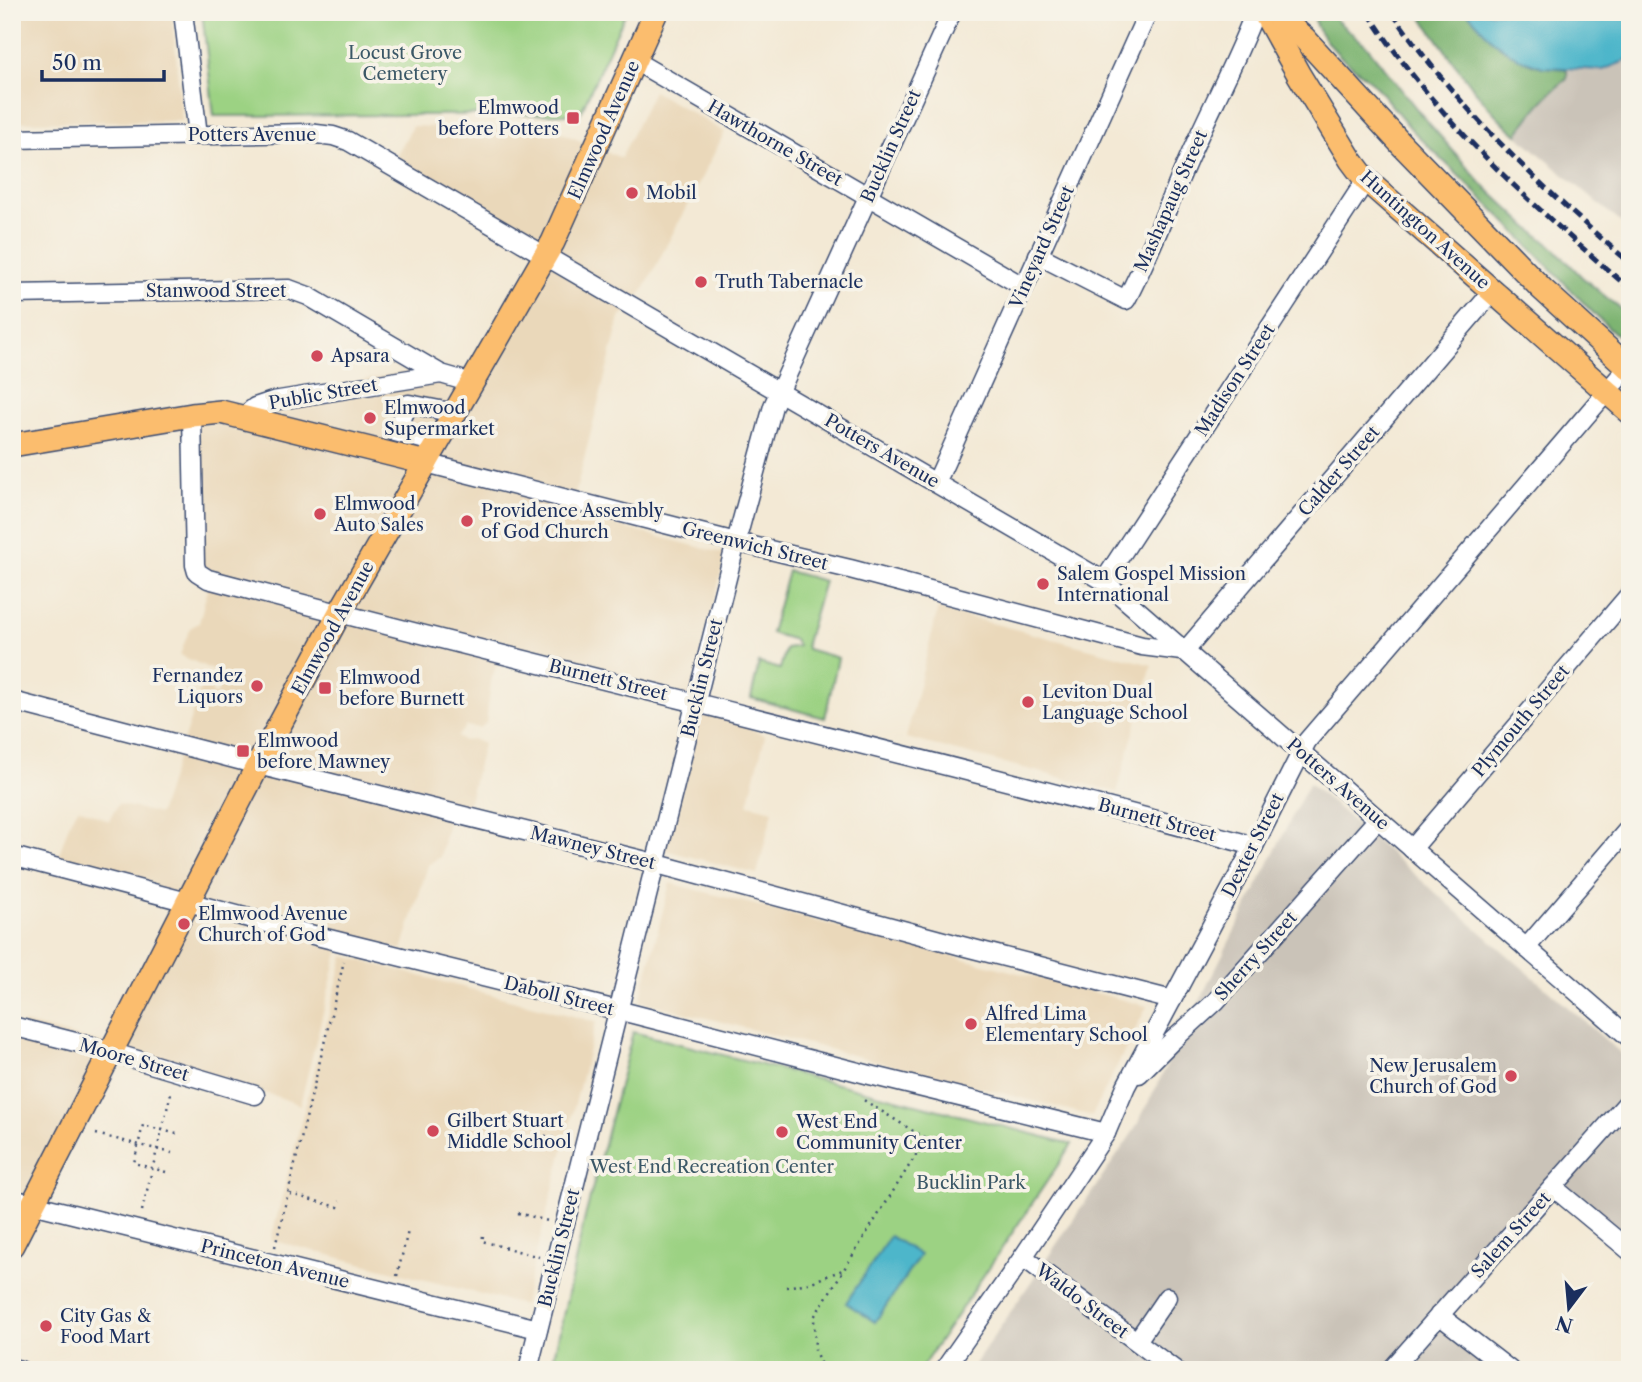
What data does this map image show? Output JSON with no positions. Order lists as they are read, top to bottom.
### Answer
{
  "streets": {
    "main road": ["Elmwood Avenue", "Huntington Avenue", "Greenwich Street"],
    "street": [
      "Potters Avenue",
      "Hawthorne Street",
      "Bucklin Street",
      "Mashapaug Street",
      "Vineyard Street",
      "Stanwood Street",
      "Madison Street",
      "Public Street",
      "Calder Street",
      "Burnett Street",
      "Plymouth Street",
      "Dexter Street",
      "Mawney Street",
      "Sherry Street",
      "Daboll Street",
      "Moore Street",
      "Salem Street",
      "Princeton Avenue",
      "Waldo Street"
    ]
  },
  "crossings": [
    ["Elmwood Avenue", "Potters Avenue"],
    ["Elmwood Avenue", "Hawthorne Street"],
    ["Elmwood Avenue", "Public Street"],
    ["Elmwood Avenue", "Greenwich Street"],
    ["Elmwood Avenue", "Burnett Street"],
    ["Elmwood Avenue", "Mawney Street"],
    ["Elmwood Avenue", "Daboll Street"],
    ["Elmwood Avenue", "Moore Street"],
    ["Elmwood Avenue", "Princeton Avenue"],
    ["Potters Avenue", "Bucklin Street"],
    ["Potters Avenue", "Vineyard Street"],
    ["Potters Avenue", "Madison Street"],
    ["Potters Avenue", "Calder Street"],
    ["Potters Avenue", "Greenwich Street"],
    ["Potters Avenue", "Plymouth Street"],
    ["Potters Avenue", "Dexter Street"],
    ["Potters Avenue", "Sherry Street"],
    ["Hawthorne Street", "Bucklin Street"],
    ["Hawthorne Street", "Vineyard Street"],
    ["Bucklin Street", "Greenwich Street"],
    ["Bucklin Street", "Burnett Street"],
    ["Bucklin Street", "Mawney Street"],
    ["Bucklin Street", "Daboll Street"],
    ["Bucklin Street", "Princeton Avenue"],
    ["Mashapaug Street", "Vineyard Street"],
    ["Huntington Avenue", "Madison Street"],
    ["Huntington Avenue", "Calder Street"],
    ["Huntington Avenue", "Dexter Street"],
    ["Stanwood Street", "Public Street"],
    ["Public Street", "Greenwich Street"],
    ["Calder Street", "Greenwich Street"],
    ["Burnett Street", "Dexter Street"],
    ["Dexter Street", "Mawney Street"],
    ["Dexter Street", "Sherry Street"],
    ["Dexter Street", "Daboll Street"],
    ["Dexter Street", "Waldo Street"]
  ],
  "parks": ["Locust Grove Cemetery", "West End Recreation Center", "Bucklin Park"],
  "places": {
    "transit": ["Elmwood before Potters", "Elmwood before Burnett", "Elmwood before Mawney"],
    "other": [
      "Mobil",
      "Truth Tabernacle",
      "Apsara",
      "Elmwood Supermarket",
      "Elmwood Auto Sales",
      "Providence Assembly of God Church",
      "Salem Gospel Mission International",
      "Fernandez Liquors",
      "Leviton Dual Language School",
      "Elmwood Avenue Church of God",
      "Alfred Lima Elementary School",
      "New Jerusalem Church of God",
      "Gilbert Stuart Middle School",
      "West End Community Center",
      "City Gas & Food Mart"
    ]
  },
  "scale_bar": "50 m",
  "north": "bottom"
}
